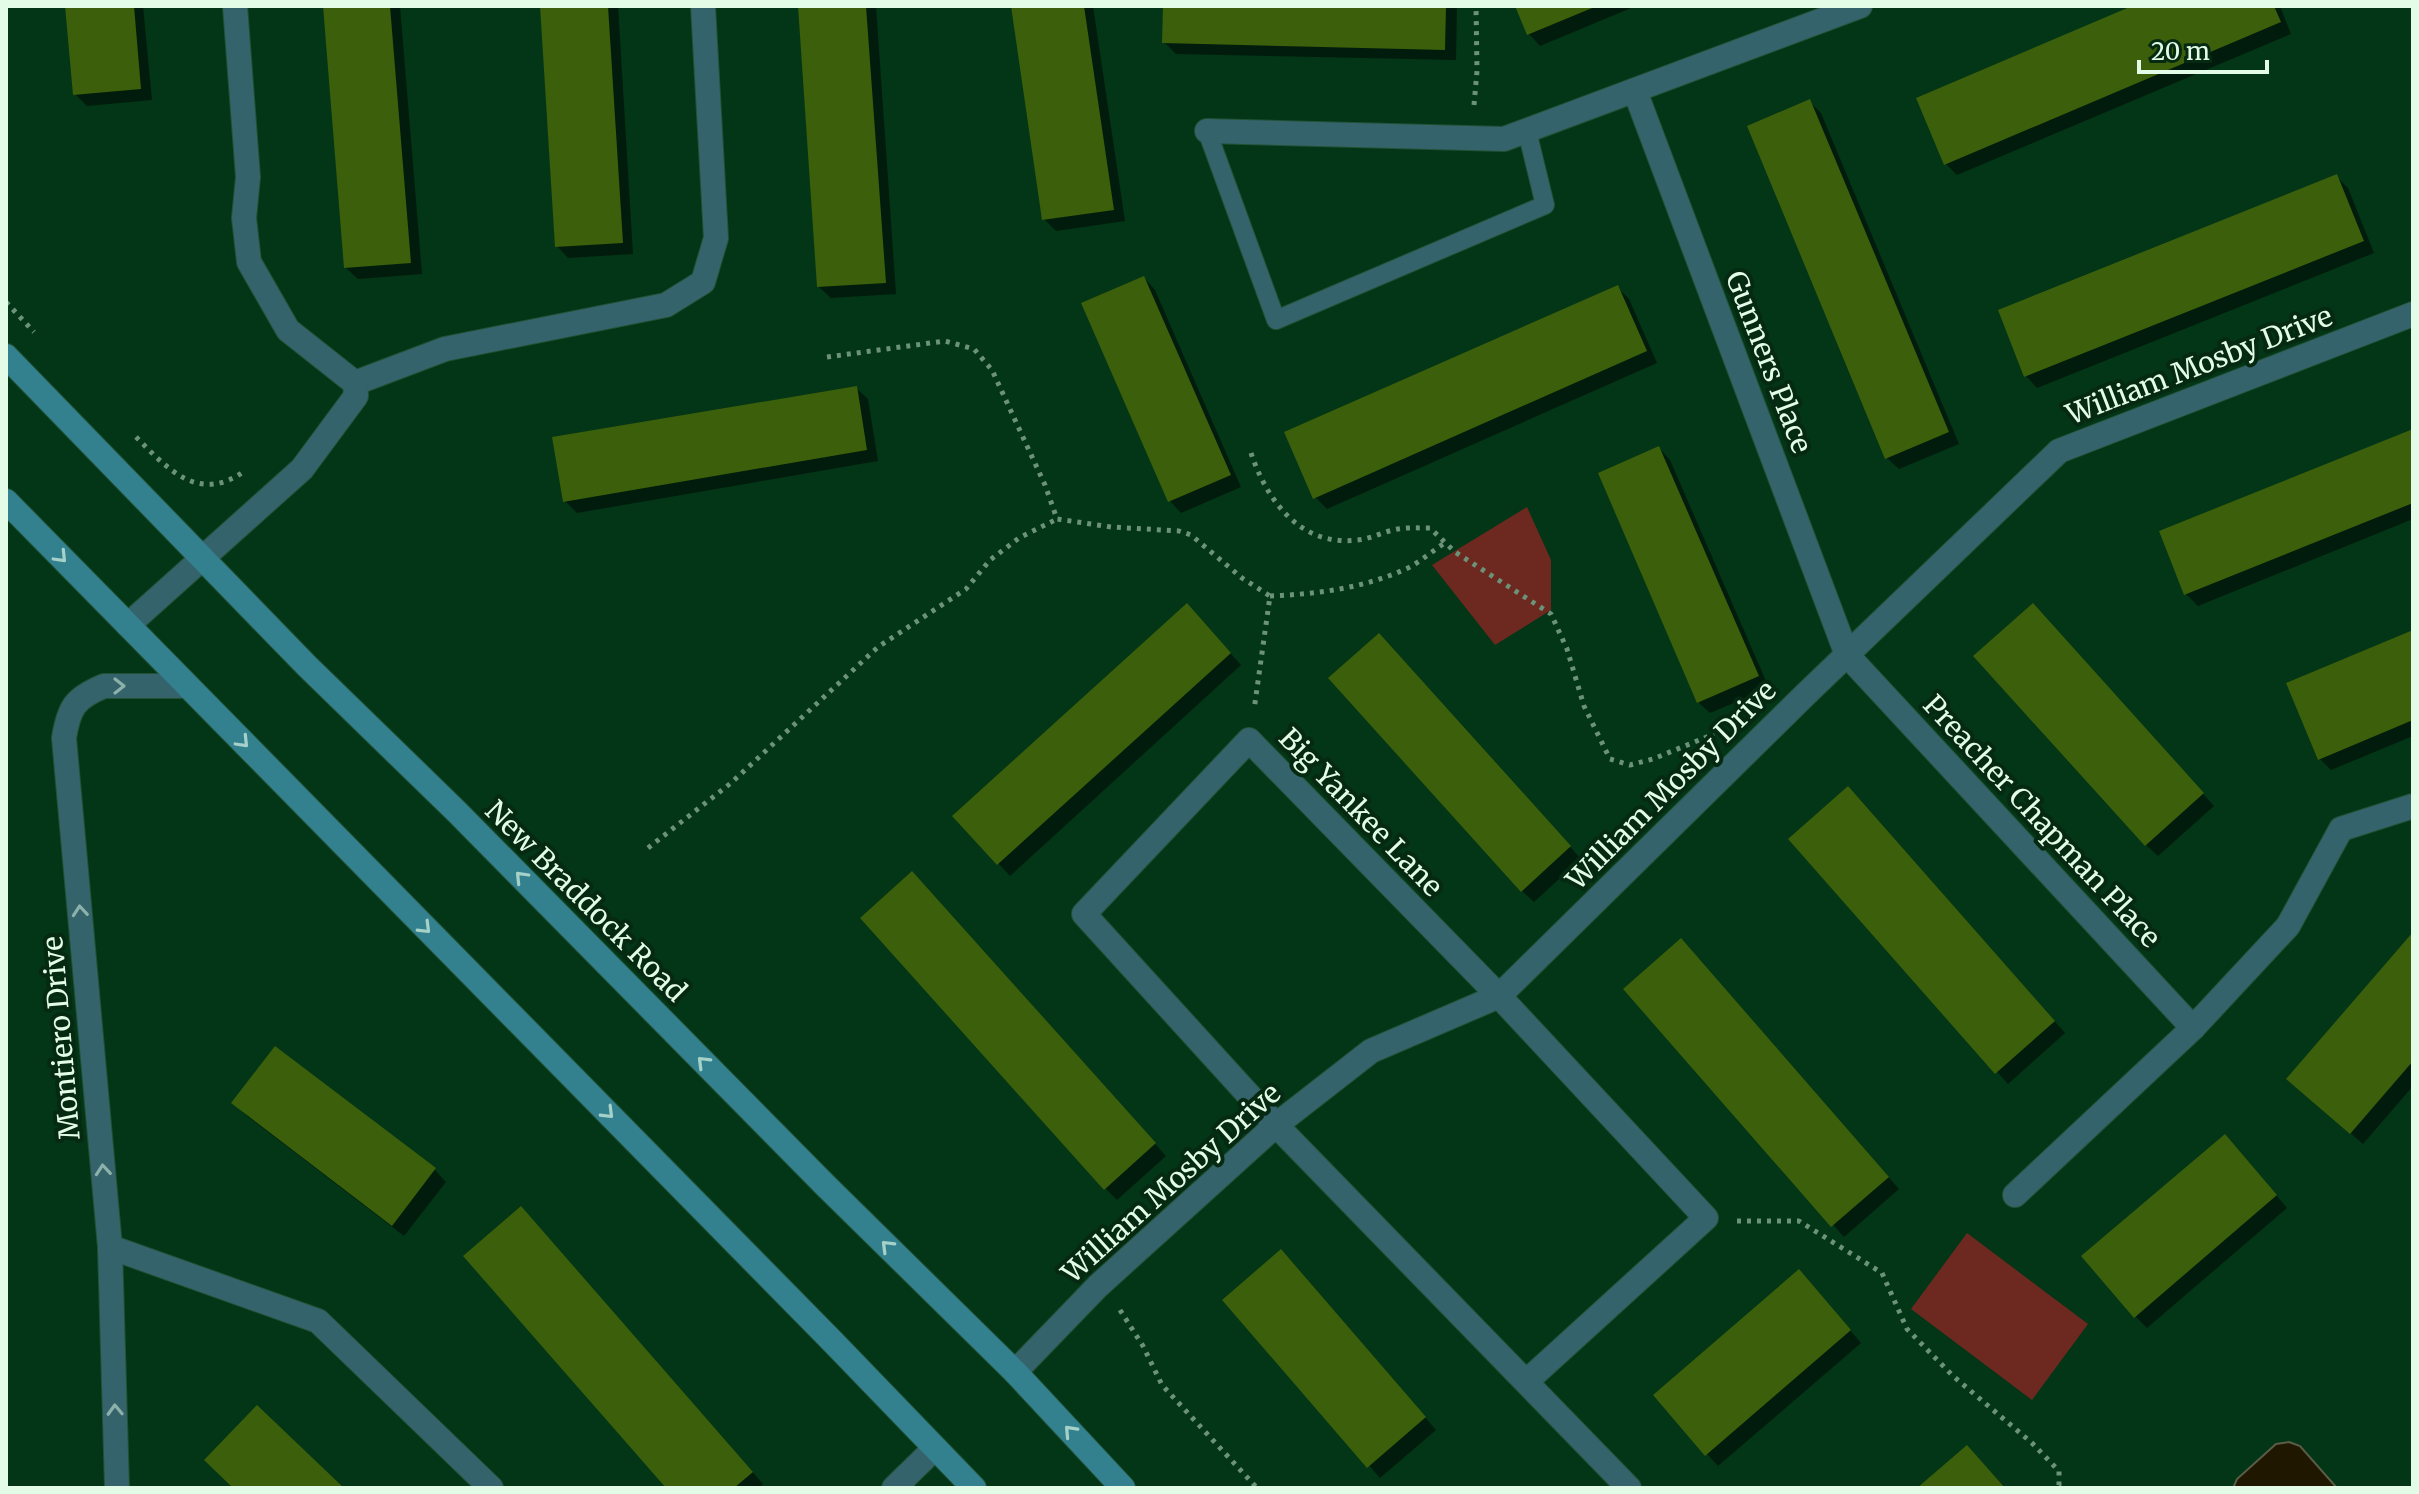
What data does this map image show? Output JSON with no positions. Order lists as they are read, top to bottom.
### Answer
{
  "streets": {
    "main road": ["New Braddock Road"],
    "street": [
      "Gunners Place",
      "William Mosby Drive",
      "Big Yankee Lane",
      "Preacher Chapman Place",
      "Montiero Drive"
    ]
  },
  "crossings": [
    ["Gunners Place", "William Mosby Drive"],
    ["Gunners Place", "Preacher Chapman Place"],
    ["William Mosby Drive", "Big Yankee Lane"],
    ["William Mosby Drive", "Preacher Chapman Place"],
    ["William Mosby Drive", "New Braddock Road"]
  ],
  "one_way": ["Montiero Drive"],
  "scale_bar": "20 m"
}
